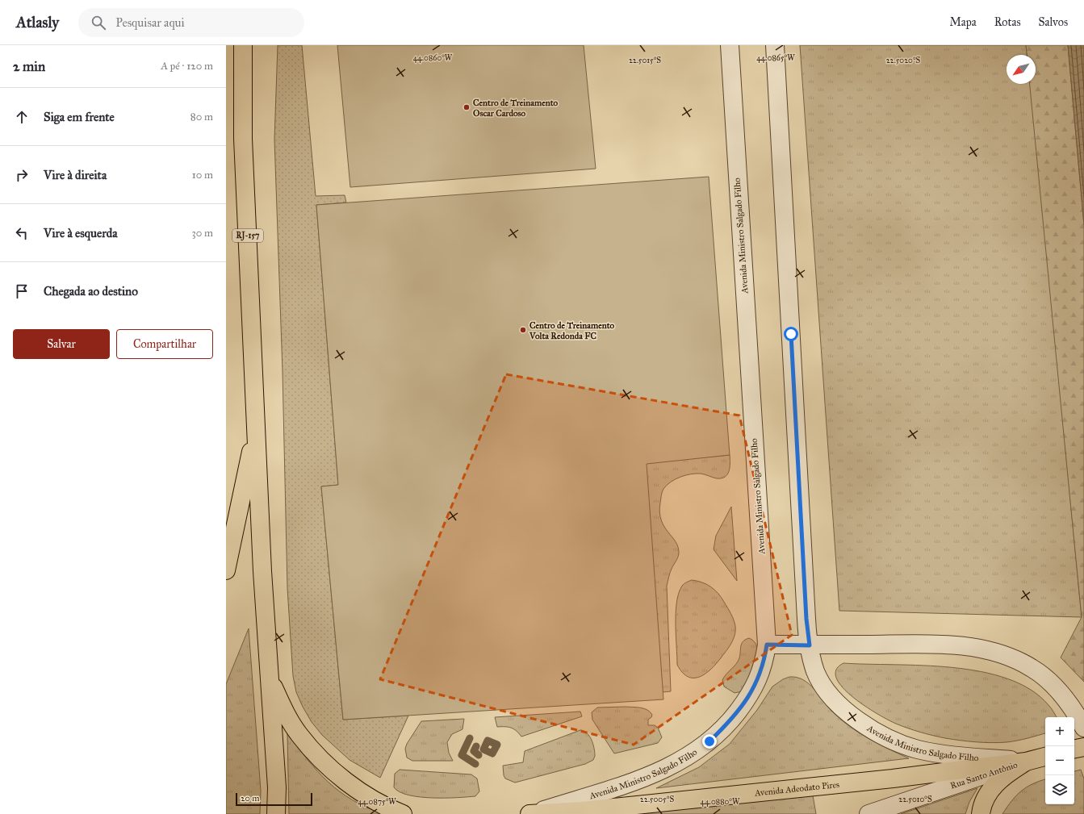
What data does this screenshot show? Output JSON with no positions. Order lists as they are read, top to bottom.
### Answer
{
  "streets": {
    "main road": ["RJ-157", "Avenida Adeodato Pires"],
    "street": ["Avenida Ministro Salgado Filho", "Rua Santo Antônio"]
  },
  "crossings": [
    ["Avenida Ministro Salgado Filho", "Rua Santo Antônio"],
    ["Avenida Ministro Salgado Filho", "Avenida Adeodato Pires"],
    ["Rua Santo Antônio", "Avenida Adeodato Pires"]
  ],
  "places": ["Centro de Treinamento Oscar Cardoso", "Centro de Treinamento Volta Redonda FC"],
  "scale_bar": "20 m",
  "north": "bottom left",
  "page": {
    "header": "Atlasly",
    "search": "Pesquisar aqui",
    "nav": ["Mapa", "Rotas", "Salvos"],
    "heading": ["2 min", "A pé · 120 m"],
    "list": [
      ["Siga em frente", "80 m"],
      ["Vire à direita", "10 m"],
      ["Vire à esquerda", "30 m"],
      "Chegada ao destino"
    ],
    "buttons": ["Salvar", "Compartilhar"],
    "map_buttons": ["+", "−"],
    "scale": "20 m"
  },
  "coordinates": [
    "44.0860°W",
    "44.0865°W",
    "22.5015°S",
    "22.5020°S",
    "22.5005°S",
    "22.5010°S",
    "44.0875°W",
    "44.0880°W"
  ]
}
